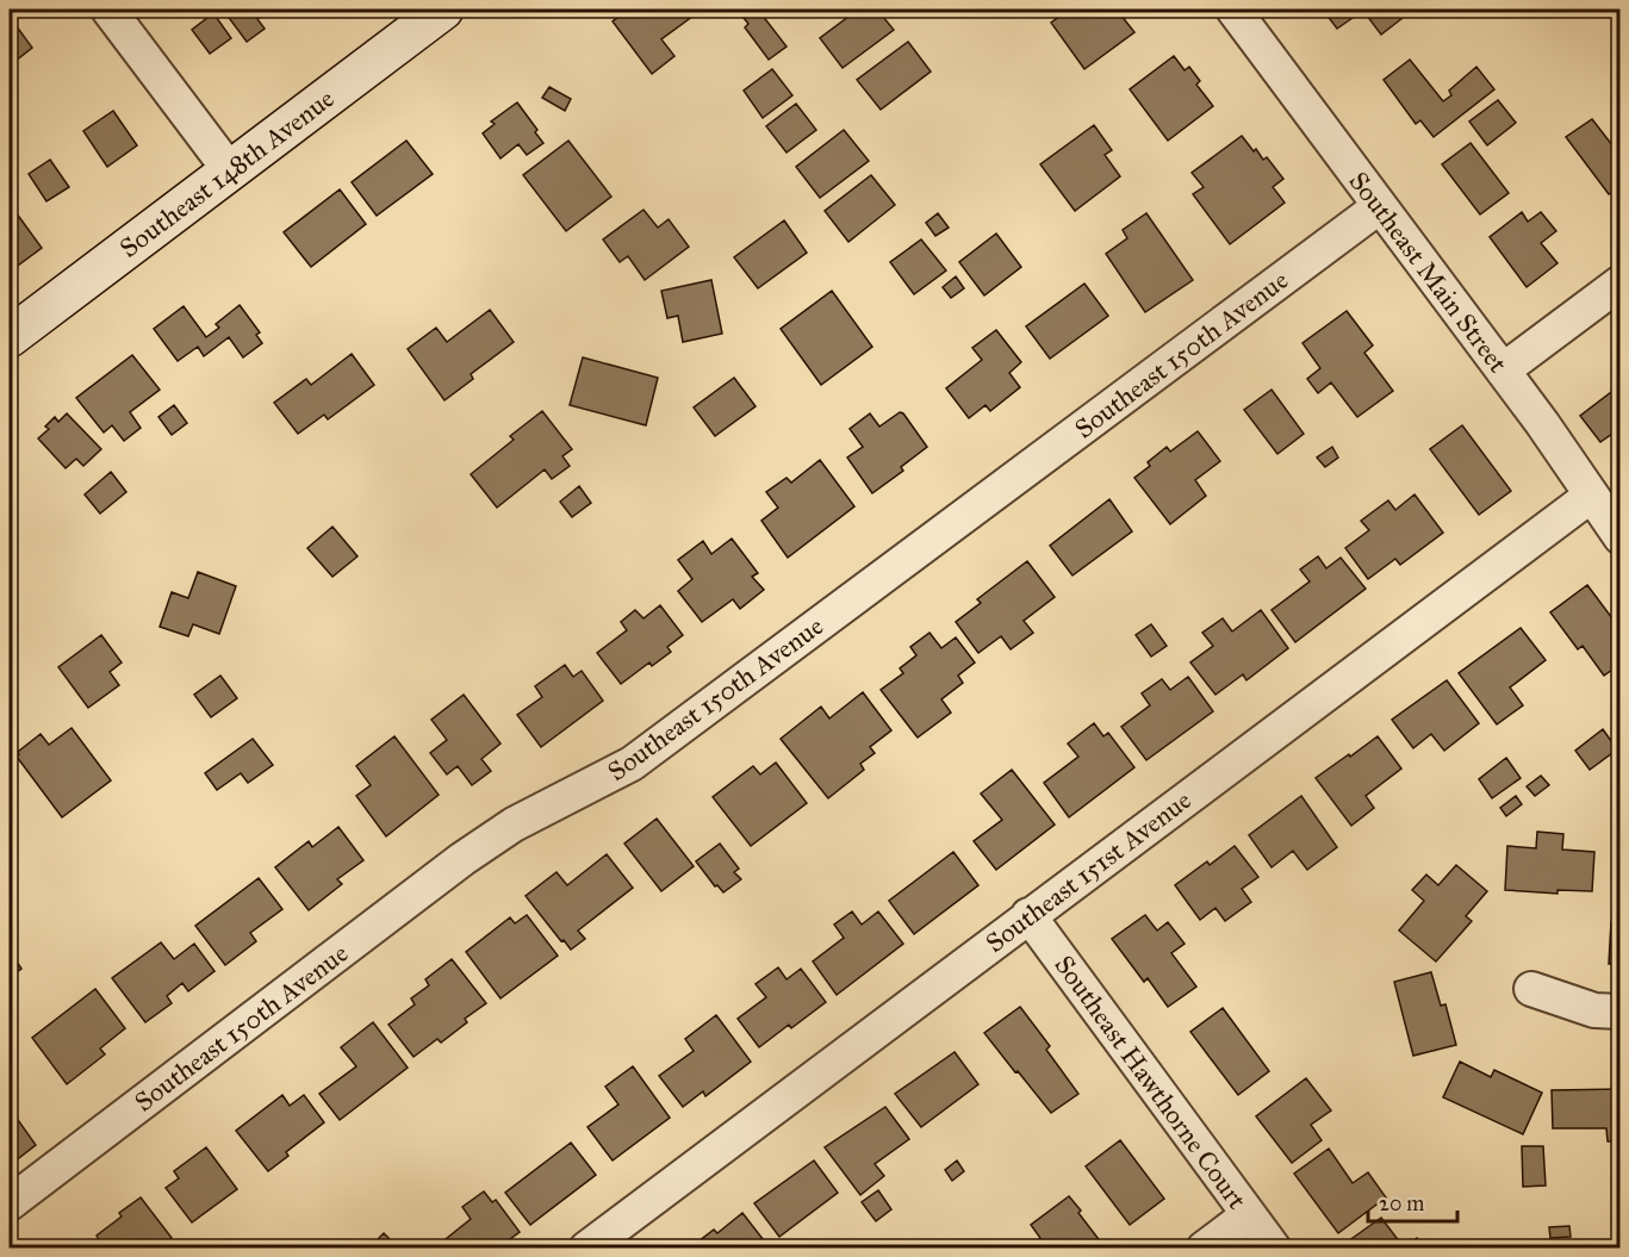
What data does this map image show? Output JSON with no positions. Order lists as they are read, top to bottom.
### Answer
{
  "streets": {
    "main road": ["Southeast 148th Avenue"],
    "street": [
      "Southeast Main Street",
      "Southeast 150th Avenue",
      "Southeast 151st Avenue",
      "Southeast Hawthorne Court"
    ]
  },
  "crossings": [
    ["Southeast Main Street", "Southeast 150th Avenue"],
    ["Southeast Main Street", "Southeast 151st Avenue"],
    ["Southeast 151st Avenue", "Southeast Hawthorne Court"]
  ],
  "scale_bar": "20 m"
}
